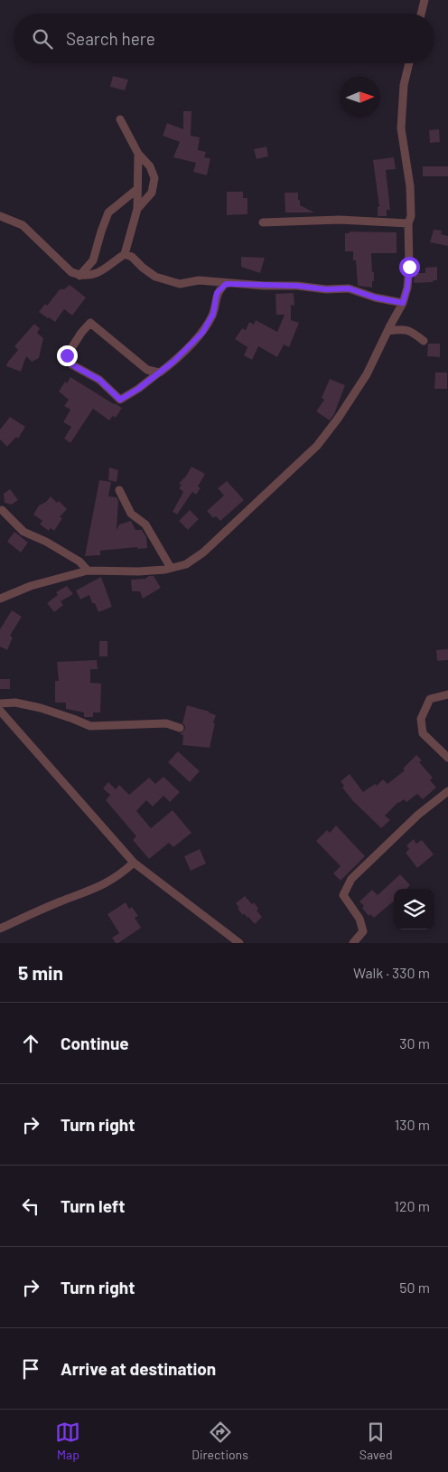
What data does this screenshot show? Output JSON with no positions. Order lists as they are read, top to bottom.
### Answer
{
  "north": "right",
  "page": {
    "search": "Search here",
    "heading": ["5 min", "Walk · 330 m"],
    "list": [
      ["Continue", "30 m"],
      ["Turn right", "130 m"],
      ["Turn left", "120 m"],
      ["Turn right", "50 m"],
      "Arrive at destination"
    ],
    "nav": ["Map", "Directions", "Saved"]
  }
}
